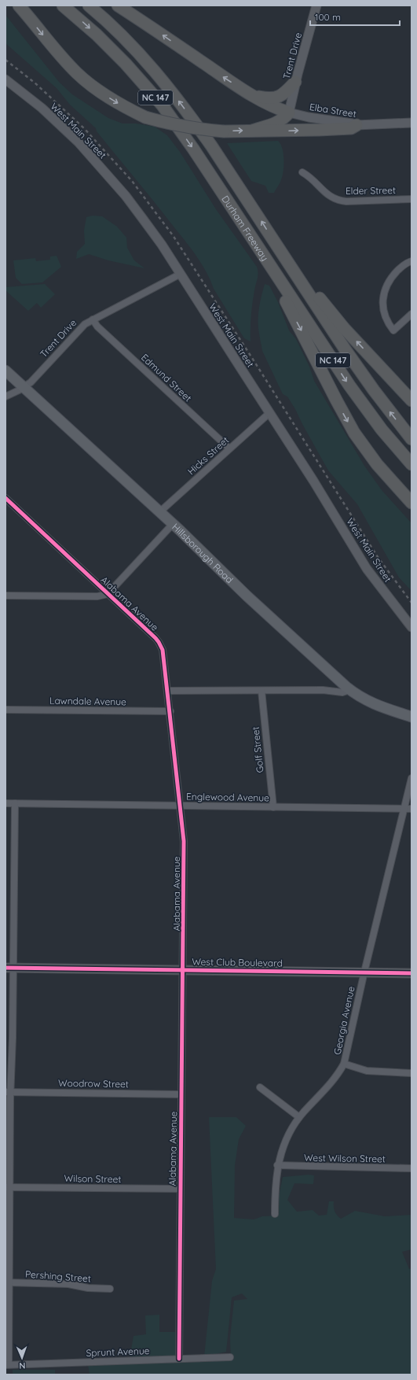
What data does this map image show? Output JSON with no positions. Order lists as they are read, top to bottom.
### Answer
{
  "streets": {
    "highway": ["NC 147", "Durham Freeway"],
    "main road": [
      "Trent Drive",
      "Elba Street",
      "West Main Street",
      "Hillsborough Road",
      "West Club Boulevard"
    ],
    "street": [
      "Elder Street",
      "Edmund Street",
      "Hicks Street",
      "Alabama Avenue",
      "Lawndale Avenue",
      "Golf Street",
      "Englewood Avenue",
      "Georgia Avenue",
      "Woodrow Street",
      "West Wilson Street",
      "Wilson Street",
      "Pershing Street",
      "Sprunt Avenue"
    ]
  },
  "crossings": [
    ["Trent Drive", "Elba Street"],
    ["Trent Drive", "West Main Street"],
    ["Trent Drive", "Edmund Street"],
    ["Trent Drive", "Hillsborough Road"],
    ["West Main Street", "Hicks Street"],
    ["Edmund Street", "Hicks Street"],
    ["Hicks Street", "Hillsborough Road"],
    ["Alabama Avenue", "Lawndale Avenue"],
    ["Alabama Avenue", "Englewood Avenue"],
    ["Alabama Avenue", "West Club Boulevard"],
    ["Alabama Avenue", "Woodrow Street"],
    ["Alabama Avenue", "Wilson Street"],
    ["Alabama Avenue", "Sprunt Avenue"],
    ["Golf Street", "Englewood Avenue"],
    ["Englewood Avenue", "Georgia Avenue"],
    ["West Club Boulevard", "Georgia Avenue"],
    ["Georgia Avenue", "West Wilson Street"]
  ],
  "scale_bar": "100 m",
  "north": "bottom"
}
